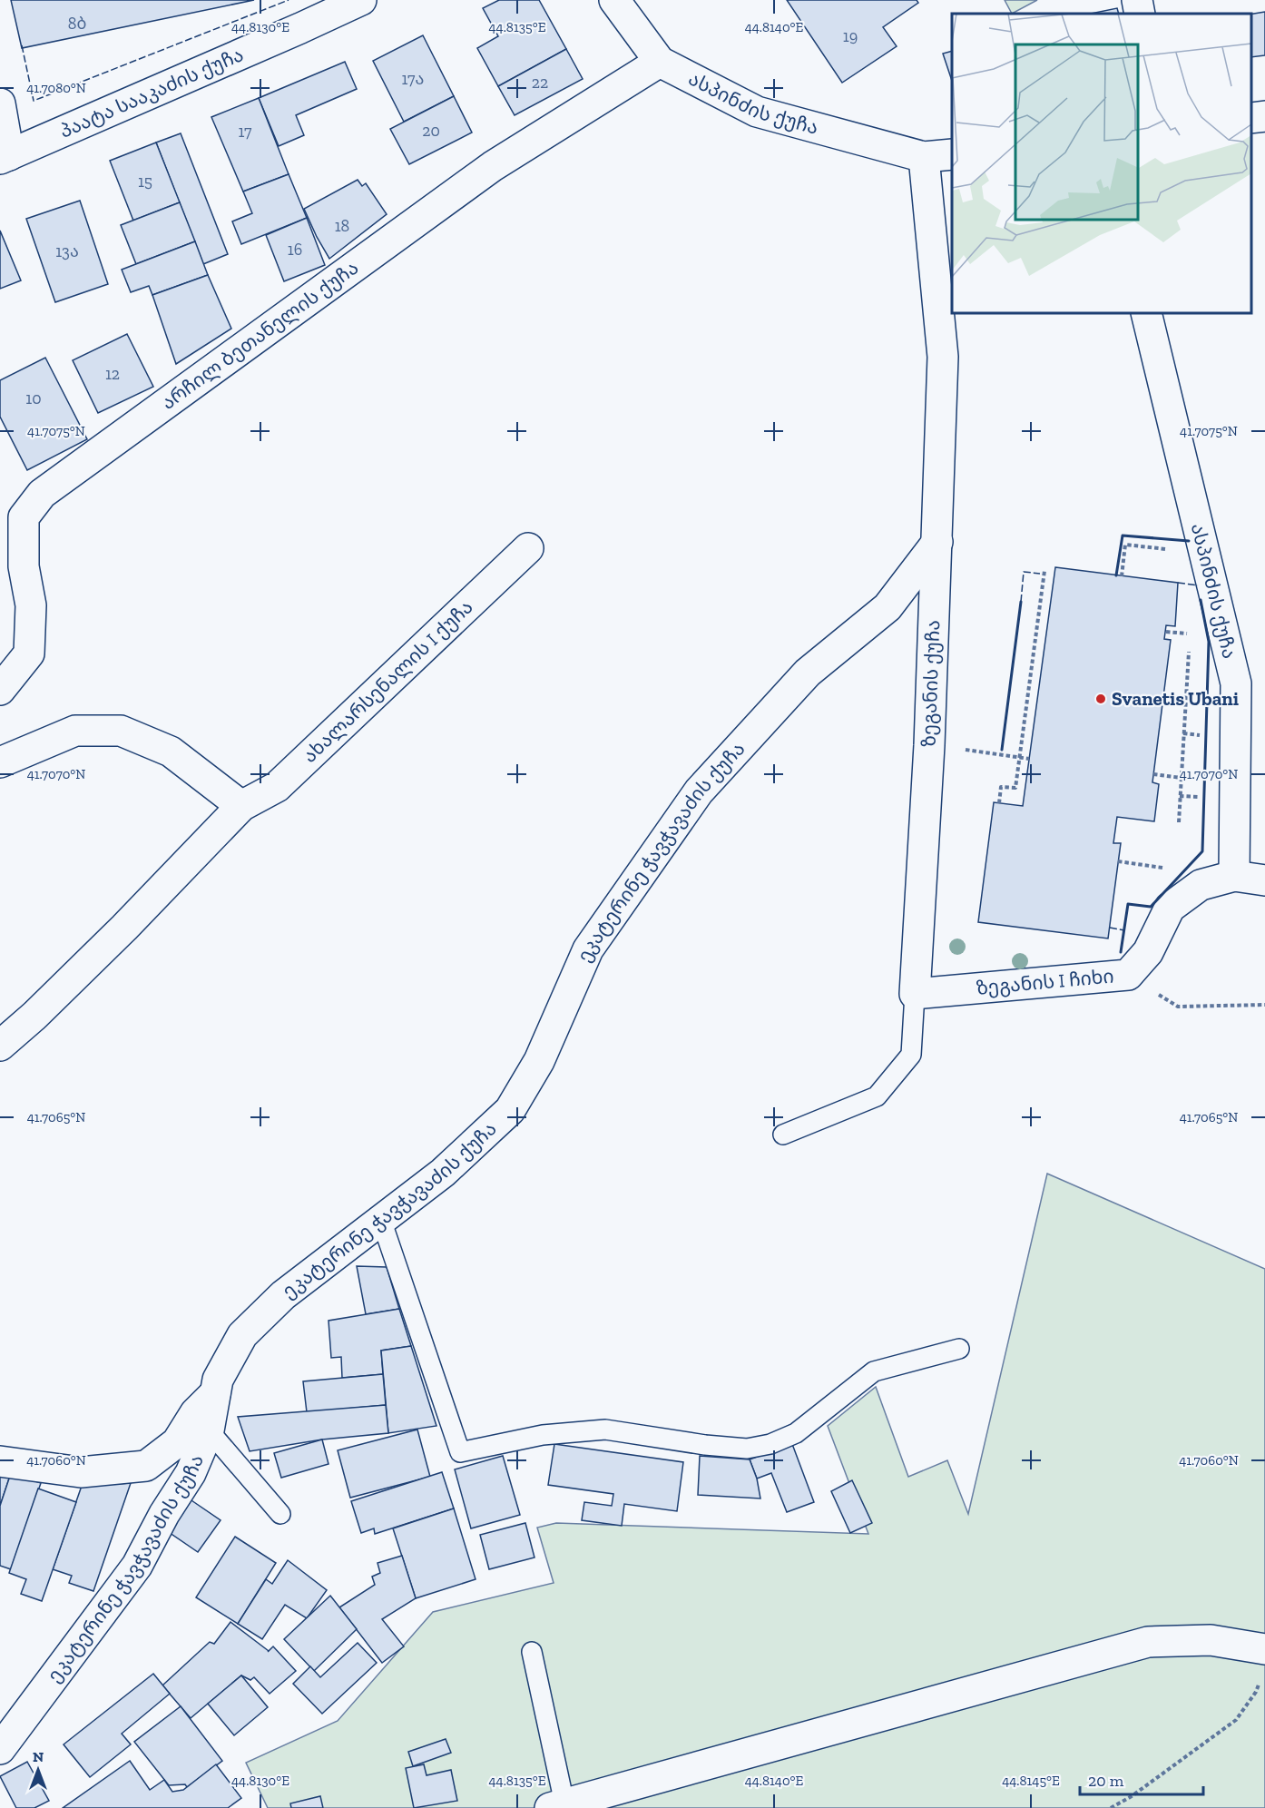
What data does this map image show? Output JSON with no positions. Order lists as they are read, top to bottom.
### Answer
{
  "streets": {
    "street": [
      "პაატა სააკაძის ქუჩა",
      "ასპინძის ქუჩა",
      "არჩილ ბეთანელის ქუჩა",
      "ახალარსენალის I ქუჩა",
      "ზეგანის ქუჩა",
      "ეკატერინე ჭავჭავაძის ქუჩა",
      "ზეგანის I ჩიხი"
    ]
  },
  "crossings": [
    ["ასპინძის ქუჩა", "არჩილ ბეთანელის ქუჩა"],
    ["ასპინძის ქუჩა", "ზეგანის ქუჩა"],
    ["ზეგანის ქუჩა", "ეკატერინე ჭავჭავაძის ქუჩა"],
    ["ზეგანის ქუჩა", "ზეგანის I ჩიხი"]
  ],
  "places": ["Svanetis Ubani"],
  "house_numbers": [
    "8ბ",
    "19",
    "17ა",
    "22",
    "20",
    "17",
    "15",
    "18",
    "16",
    "13ა",
    "12",
    "10"
  ],
  "scale_bar": "20 m",
  "north": "top",
  "coordinates": [
    "44.8130°E",
    "44.8135°E",
    "44.8140°E",
    "41.7080°N",
    "41.7075°N",
    "41.7070°N",
    "41.7065°N",
    "41.7060°N",
    "44.8145°E"
  ]
}
